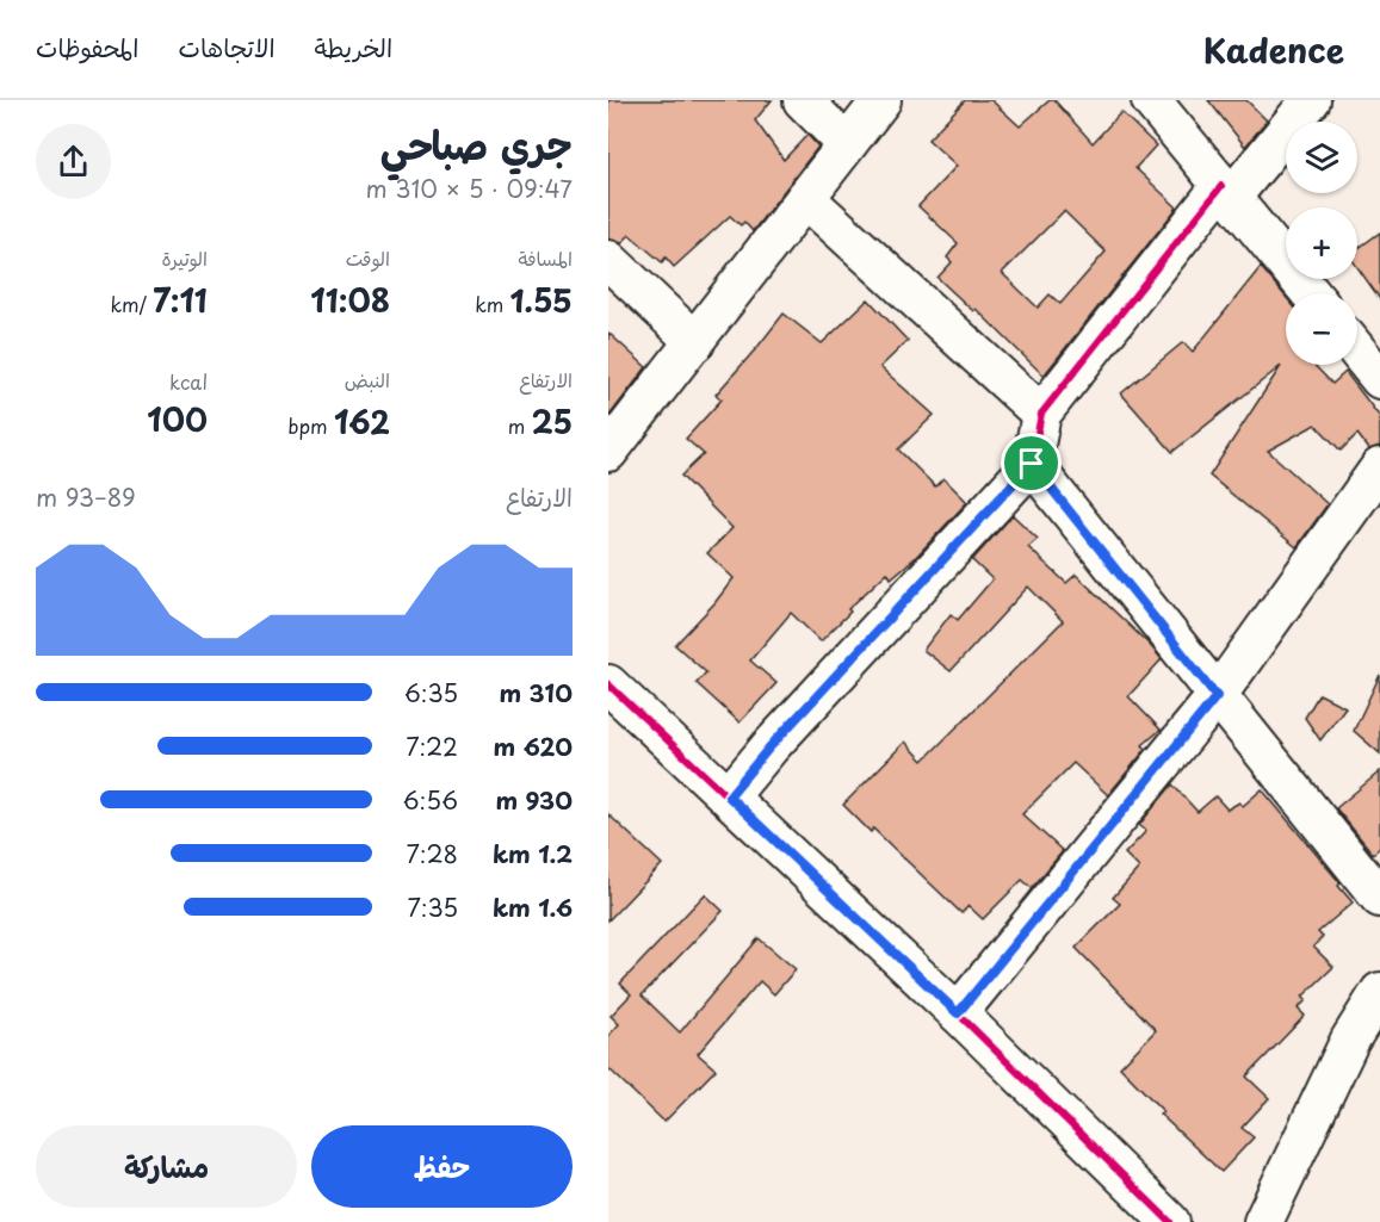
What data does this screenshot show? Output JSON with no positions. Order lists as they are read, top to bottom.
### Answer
{
  "page": {
    "header": "Kadence",
    "nav": ["الخريطة", "الاتجاهات", "المحفوظات"],
    "heading": ["جري صباحي", "09:47 · 5 × 310 m"],
    "map_buttons": ["+", "−"],
    "stats": [
      ["المسافة", "1.55 km"],
      ["الوقت", "11:08"],
      ["الوتيرة", "7:11 /km"],
      ["الارتفاع", "25 m"],
      ["النبض", "162 bpm"],
      ["kcal", "100"]
    ],
    "chart": ["الارتفاع", "89–93 m"],
    "list": [
      {
        "name": "310 m",
        "note": "6:35"
      },
      {
        "name": "620 m",
        "note": "7:22"
      },
      {
        "name": "930 m",
        "note": "6:56"
      },
      {
        "name": "1.2 km",
        "note": "7:28"
      },
      {
        "name": "1.6 km",
        "note": "7:35"
      }
    ],
    "buttons": ["حفظ", "مشاركة"]
  }
}
